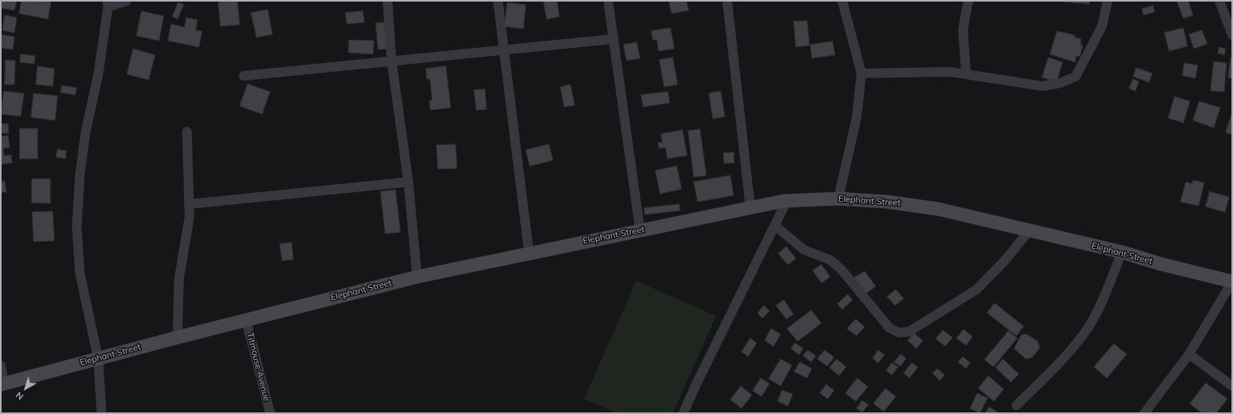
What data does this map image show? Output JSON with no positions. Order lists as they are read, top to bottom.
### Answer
{
  "streets": {
    "main road": ["Elephant Street"],
    "street": ["Titmouse Avenue"]
  },
  "crossings": [
    ["Elephant Street", "Titmouse Avenue"]
  ],
  "north": "bottom left"
}
